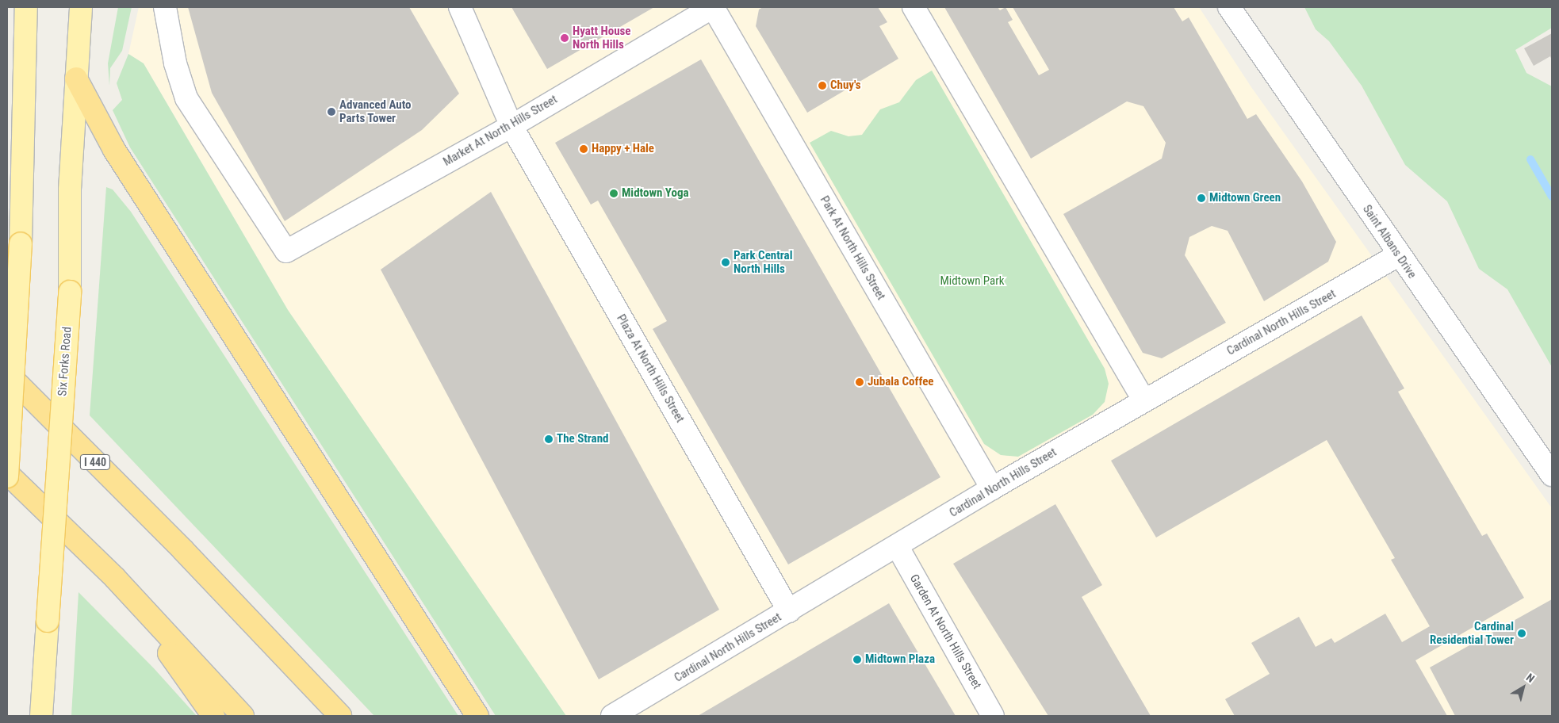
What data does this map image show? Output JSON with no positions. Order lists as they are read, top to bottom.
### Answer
{
  "streets": {
    "highway": ["I 440"],
    "main road": ["Six Forks Road"],
    "street": [
      "Market At North Hills Street",
      "Saint Albans Drive",
      "Park At North Hills Street",
      "Cardinal North Hills Street",
      "Plaza At North Hills Street",
      "Garden At North Hills Street"
    ]
  },
  "crossings": [
    ["Market At North Hills Street", "Park At North Hills Street"],
    ["Market At North Hills Street", "Plaza At North Hills Street"],
    ["Saint Albans Drive", "Cardinal North Hills Street"],
    ["Park At North Hills Street", "Cardinal North Hills Street"],
    ["Cardinal North Hills Street", "Plaza At North Hills Street"],
    ["Cardinal North Hills Street", "Garden At North Hills Street"]
  ],
  "parks": ["Midtown Park"],
  "places": [
    "Hyatt House North Hills",
    "Chuy's",
    "Advanced Auto Parts Tower",
    "Happy + Hale",
    "Midtown Yoga",
    "Midtown Green",
    "Park Central North Hills",
    "Jubala Coffee",
    "The Strand",
    "Cardinal Residential Tower",
    "Midtown Plaza"
  ],
  "north": "top right"
}
